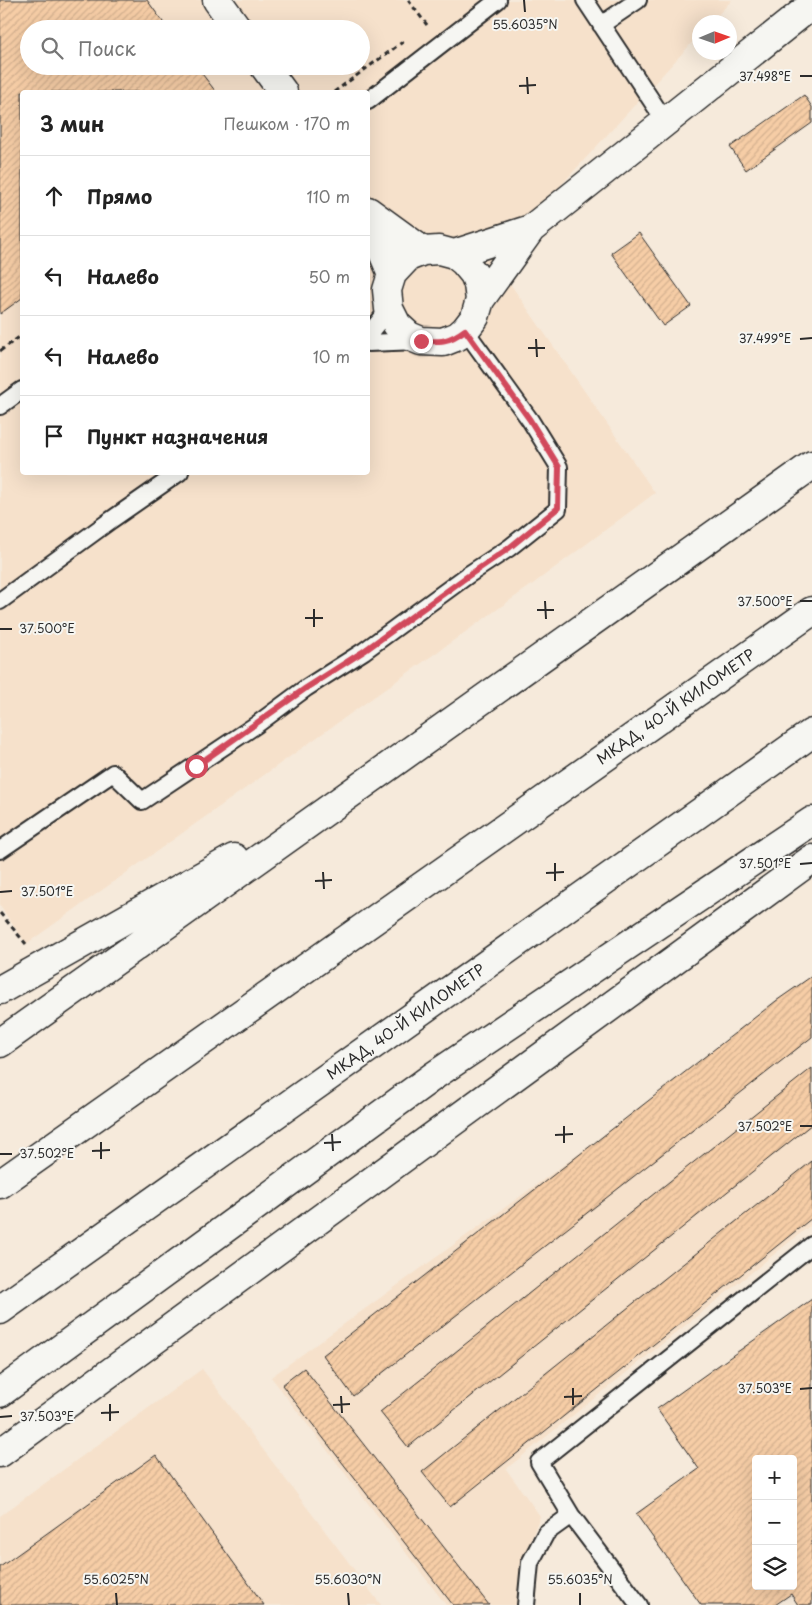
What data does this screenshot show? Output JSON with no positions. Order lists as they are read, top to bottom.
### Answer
{
  "streets": {
    "main road": ["МКАД, 40-Й КИЛОМЕТР"]
  },
  "north": "right",
  "page": {
    "search": "Поиск",
    "heading": ["3 мин", "Пешком · 170 m"],
    "list": [
      ["Прямо", "110 m"],
      ["Налево", "50 m"],
      ["Налево", "10 m"],
      "Пункт назначения"
    ],
    "map_buttons": ["+", "−"]
  },
  "coordinates": [
    "55.6035°N",
    "37.498°E",
    "37.499°E",
    "37.500°E",
    "37.501°E",
    "37.502°E",
    "37.503°E",
    "55.6025°N",
    "55.6030°N"
  ]
}
